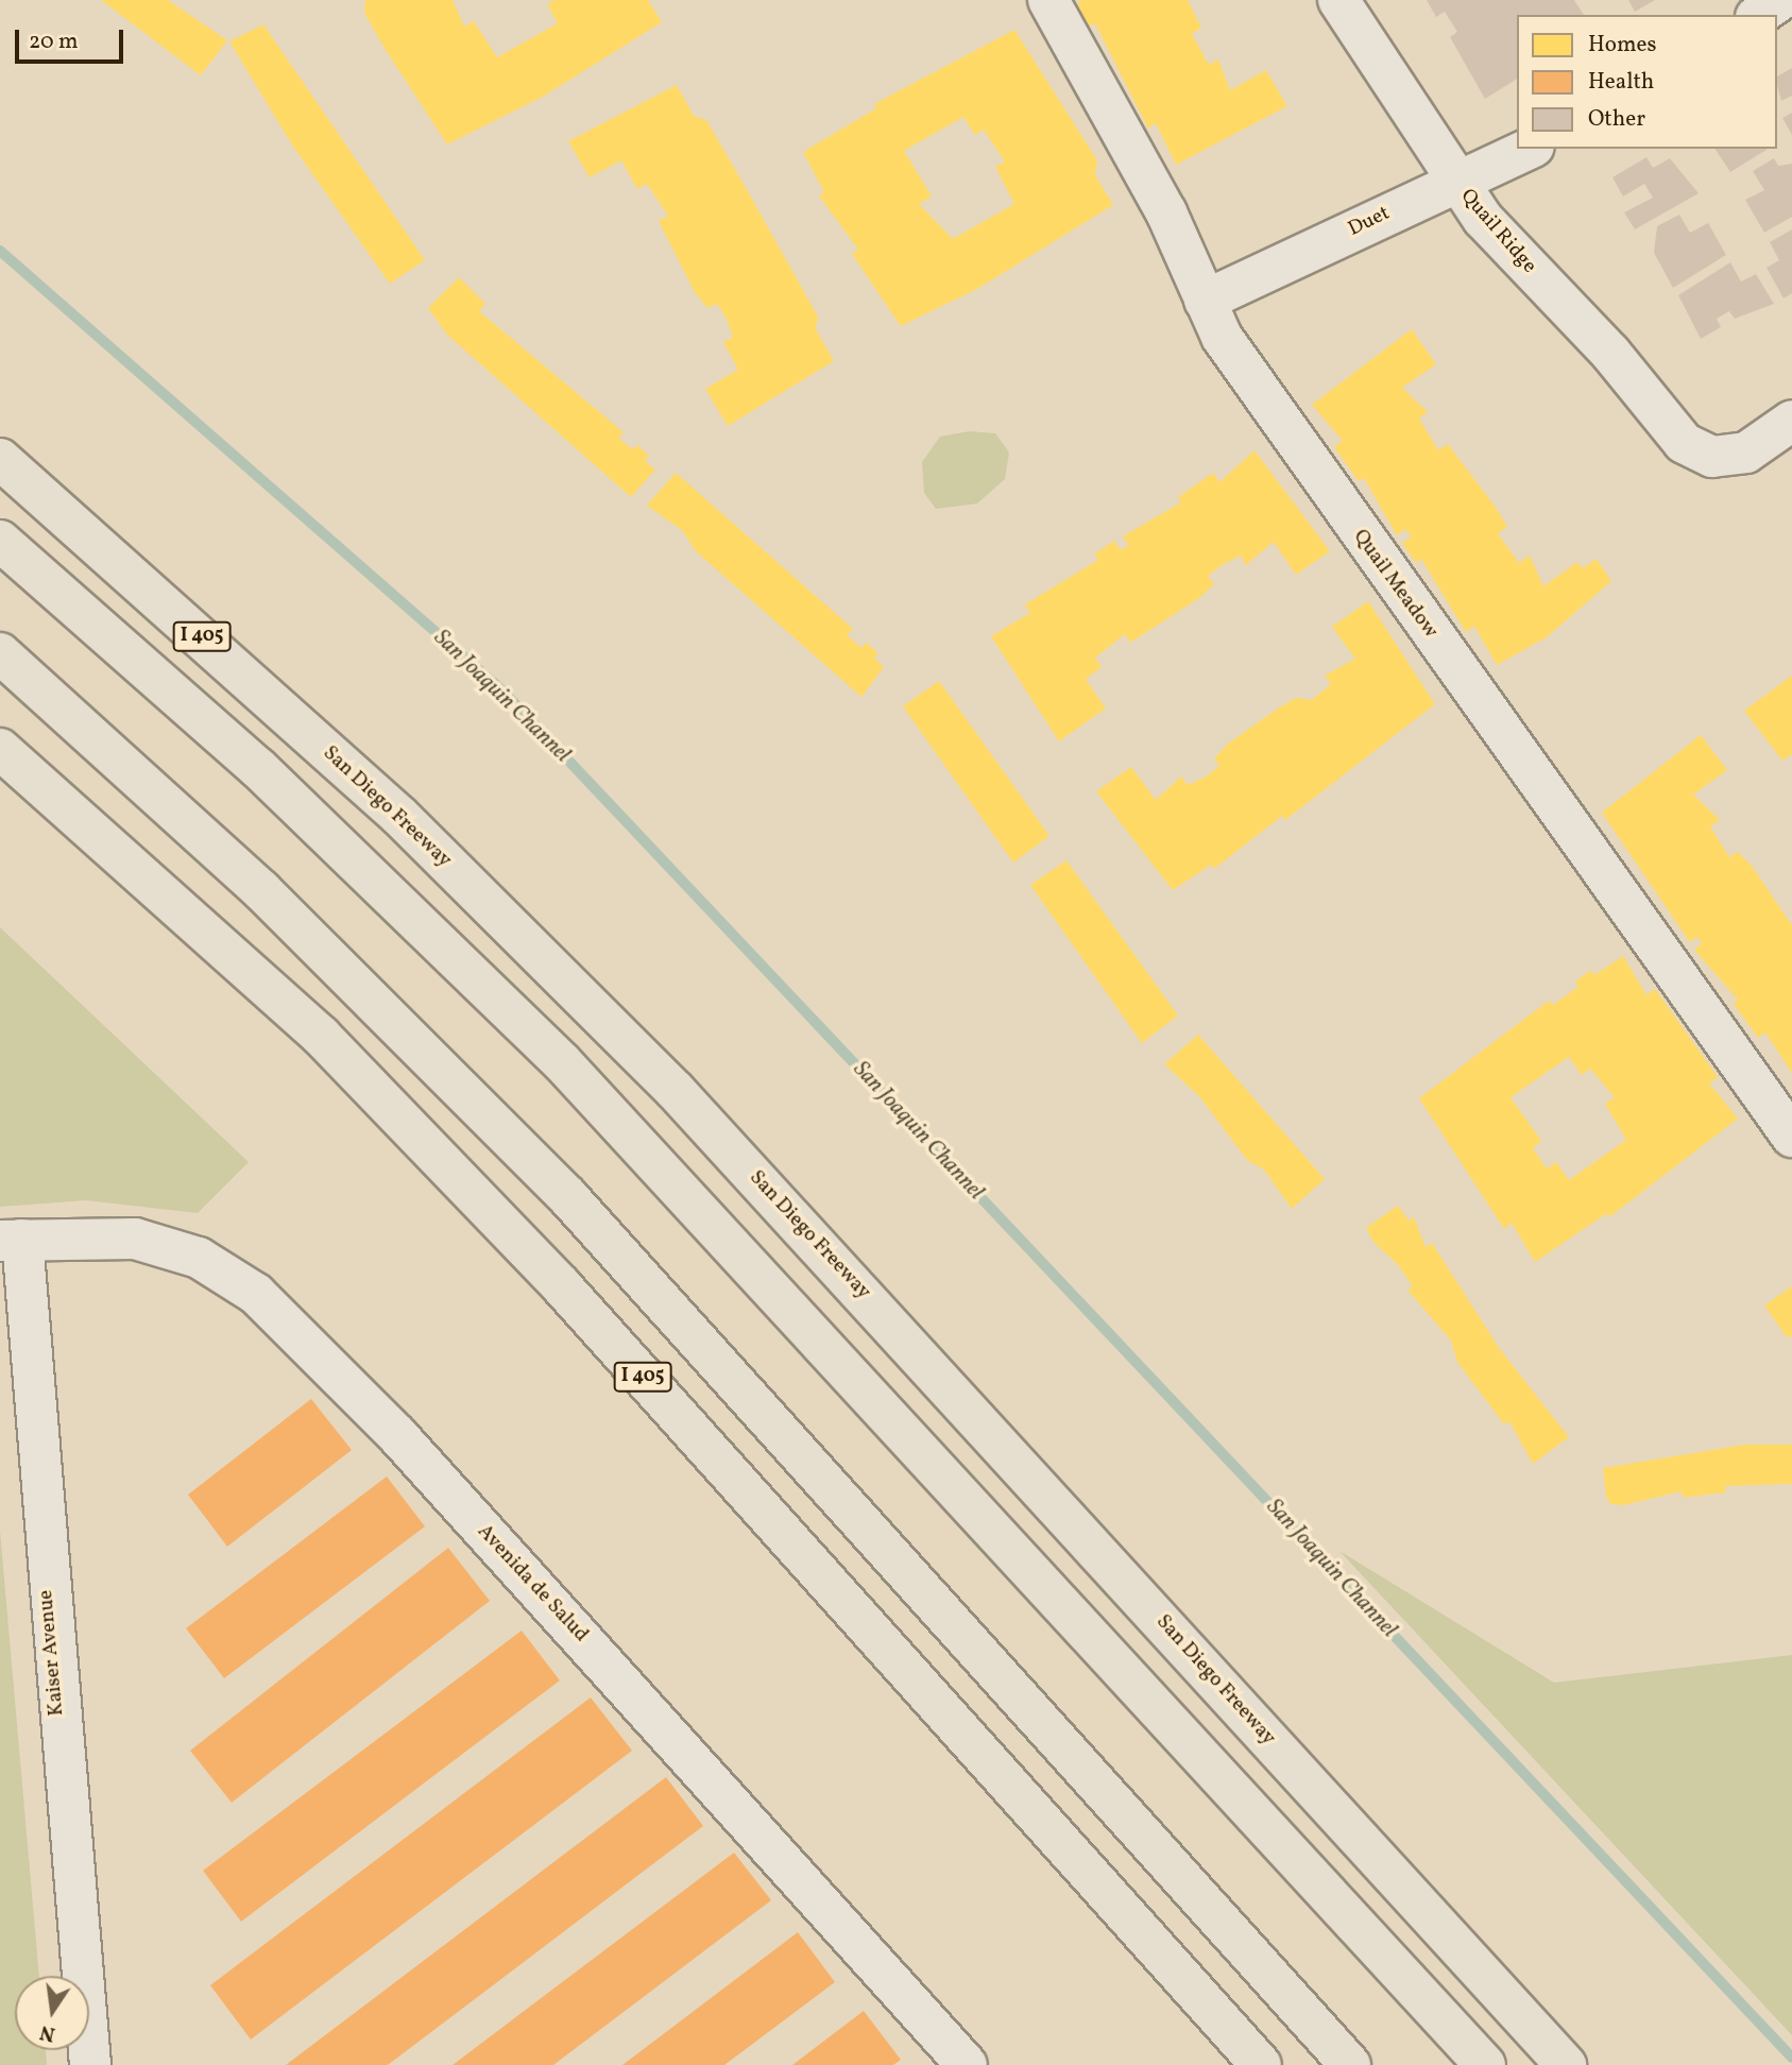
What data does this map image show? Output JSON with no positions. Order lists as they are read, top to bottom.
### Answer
{
  "streets": {
    "highway": ["I 405", "San Diego Freeway"],
    "street": [
      "Duet",
      "Quail Ridge",
      "Quail Meadow",
      "Avenida de Salud",
      "Kaiser Avenue"
    ]
  },
  "crossings": [
    ["Duet", "Quail Ridge"],
    ["Duet", "Quail Meadow"],
    ["Avenida de Salud", "Kaiser Avenue"]
  ],
  "water": ["San Joaquin Channel"],
  "legend": ["Homes", "Health", "Other"],
  "scale_bar": "20 m",
  "north": "bottom"
}
